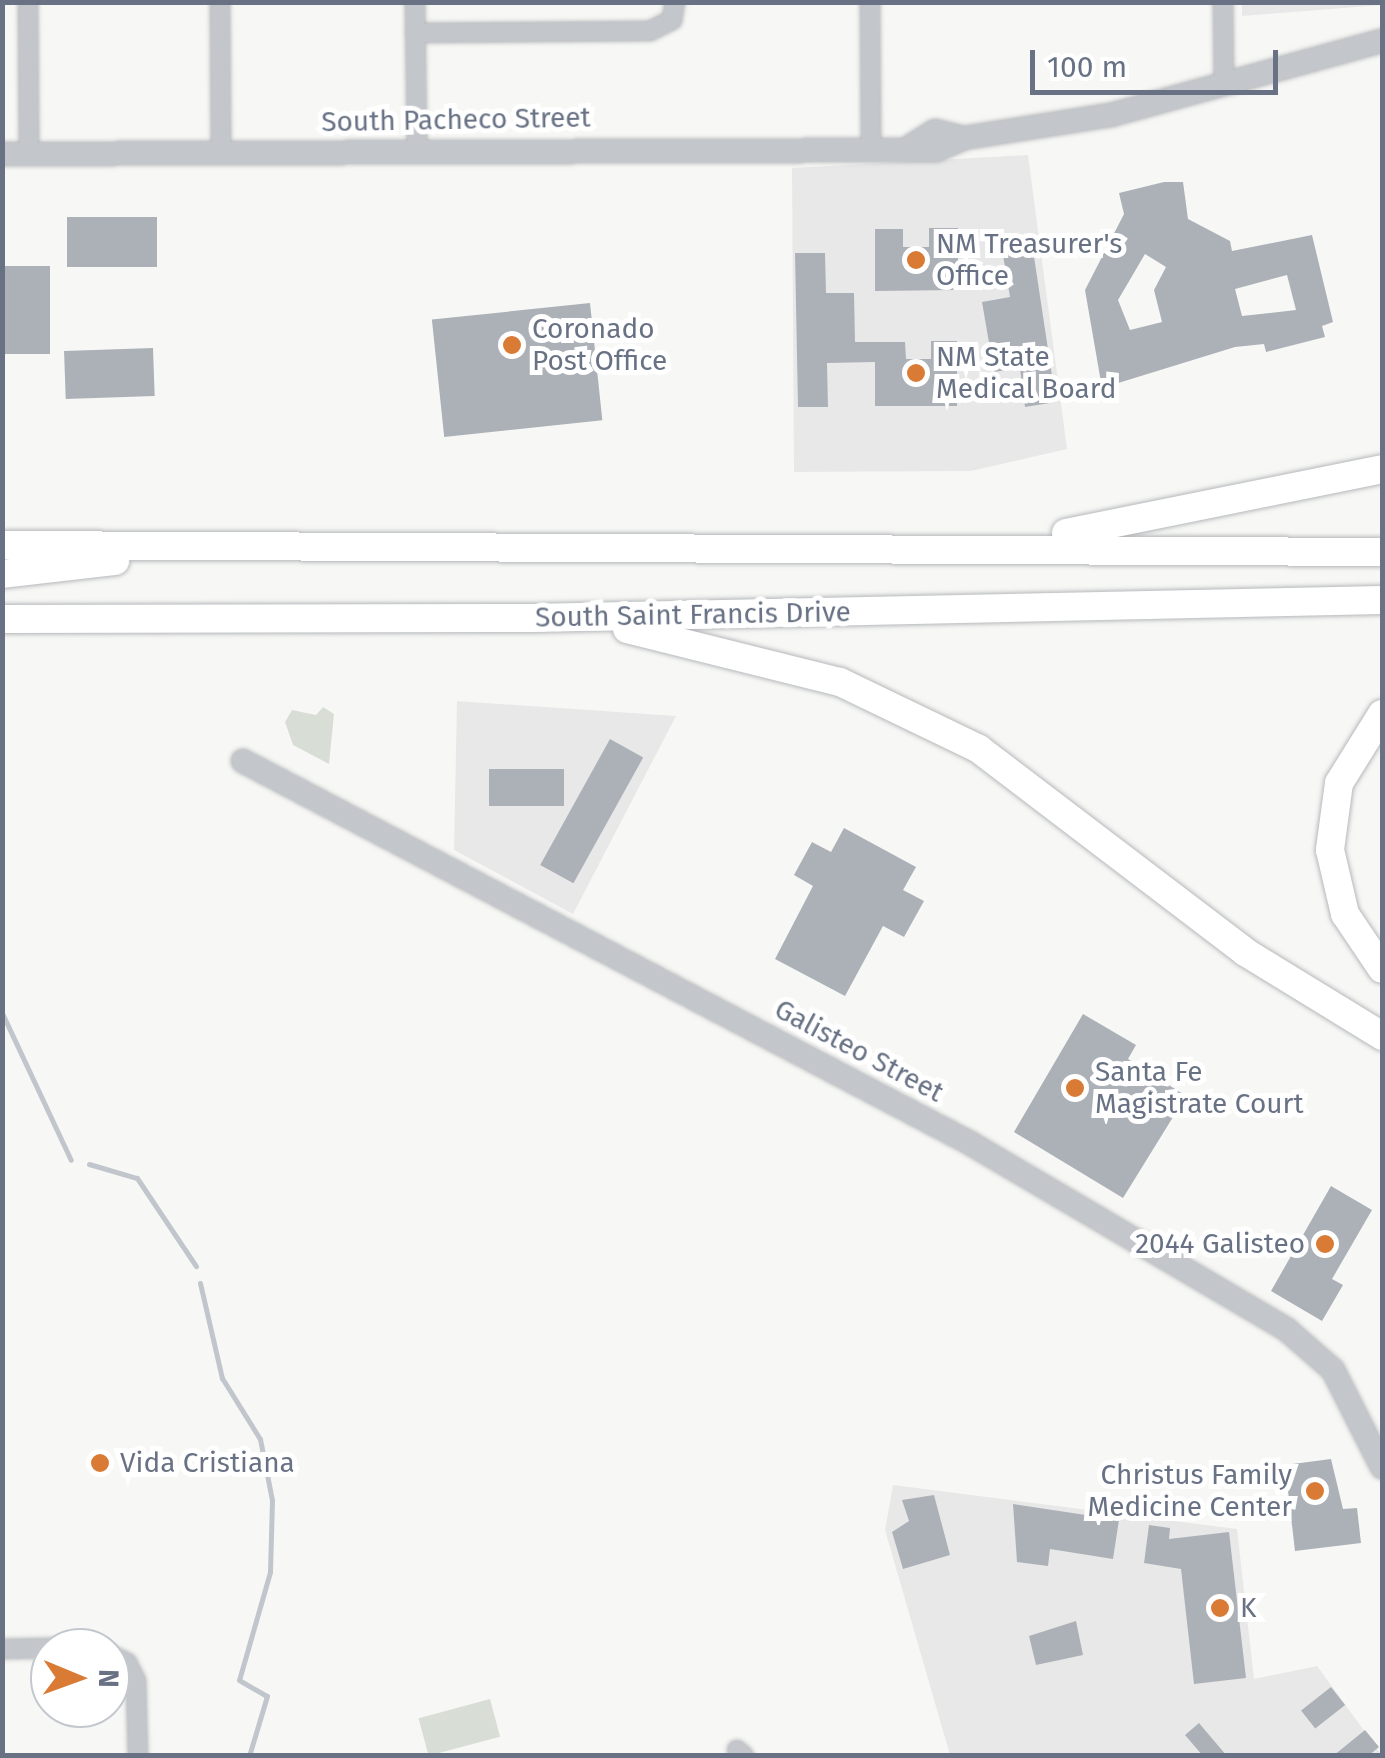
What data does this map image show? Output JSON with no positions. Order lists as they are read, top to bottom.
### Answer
{
  "streets": {
    "highway": ["South Saint Francis Drive"],
    "street": ["South Pacheco Street", "Galisteo Street"]
  },
  "places": [
    "NM Treasurer's Office",
    "Coronado Post Office",
    "NM State Medical Board",
    "Santa Fe Magistrate Court",
    "2044 Galisteo",
    "Vida Cristiana",
    "Christus Family Medicine Center",
    "K"
  ],
  "scale_bar": "100 m",
  "north": "right"
}
